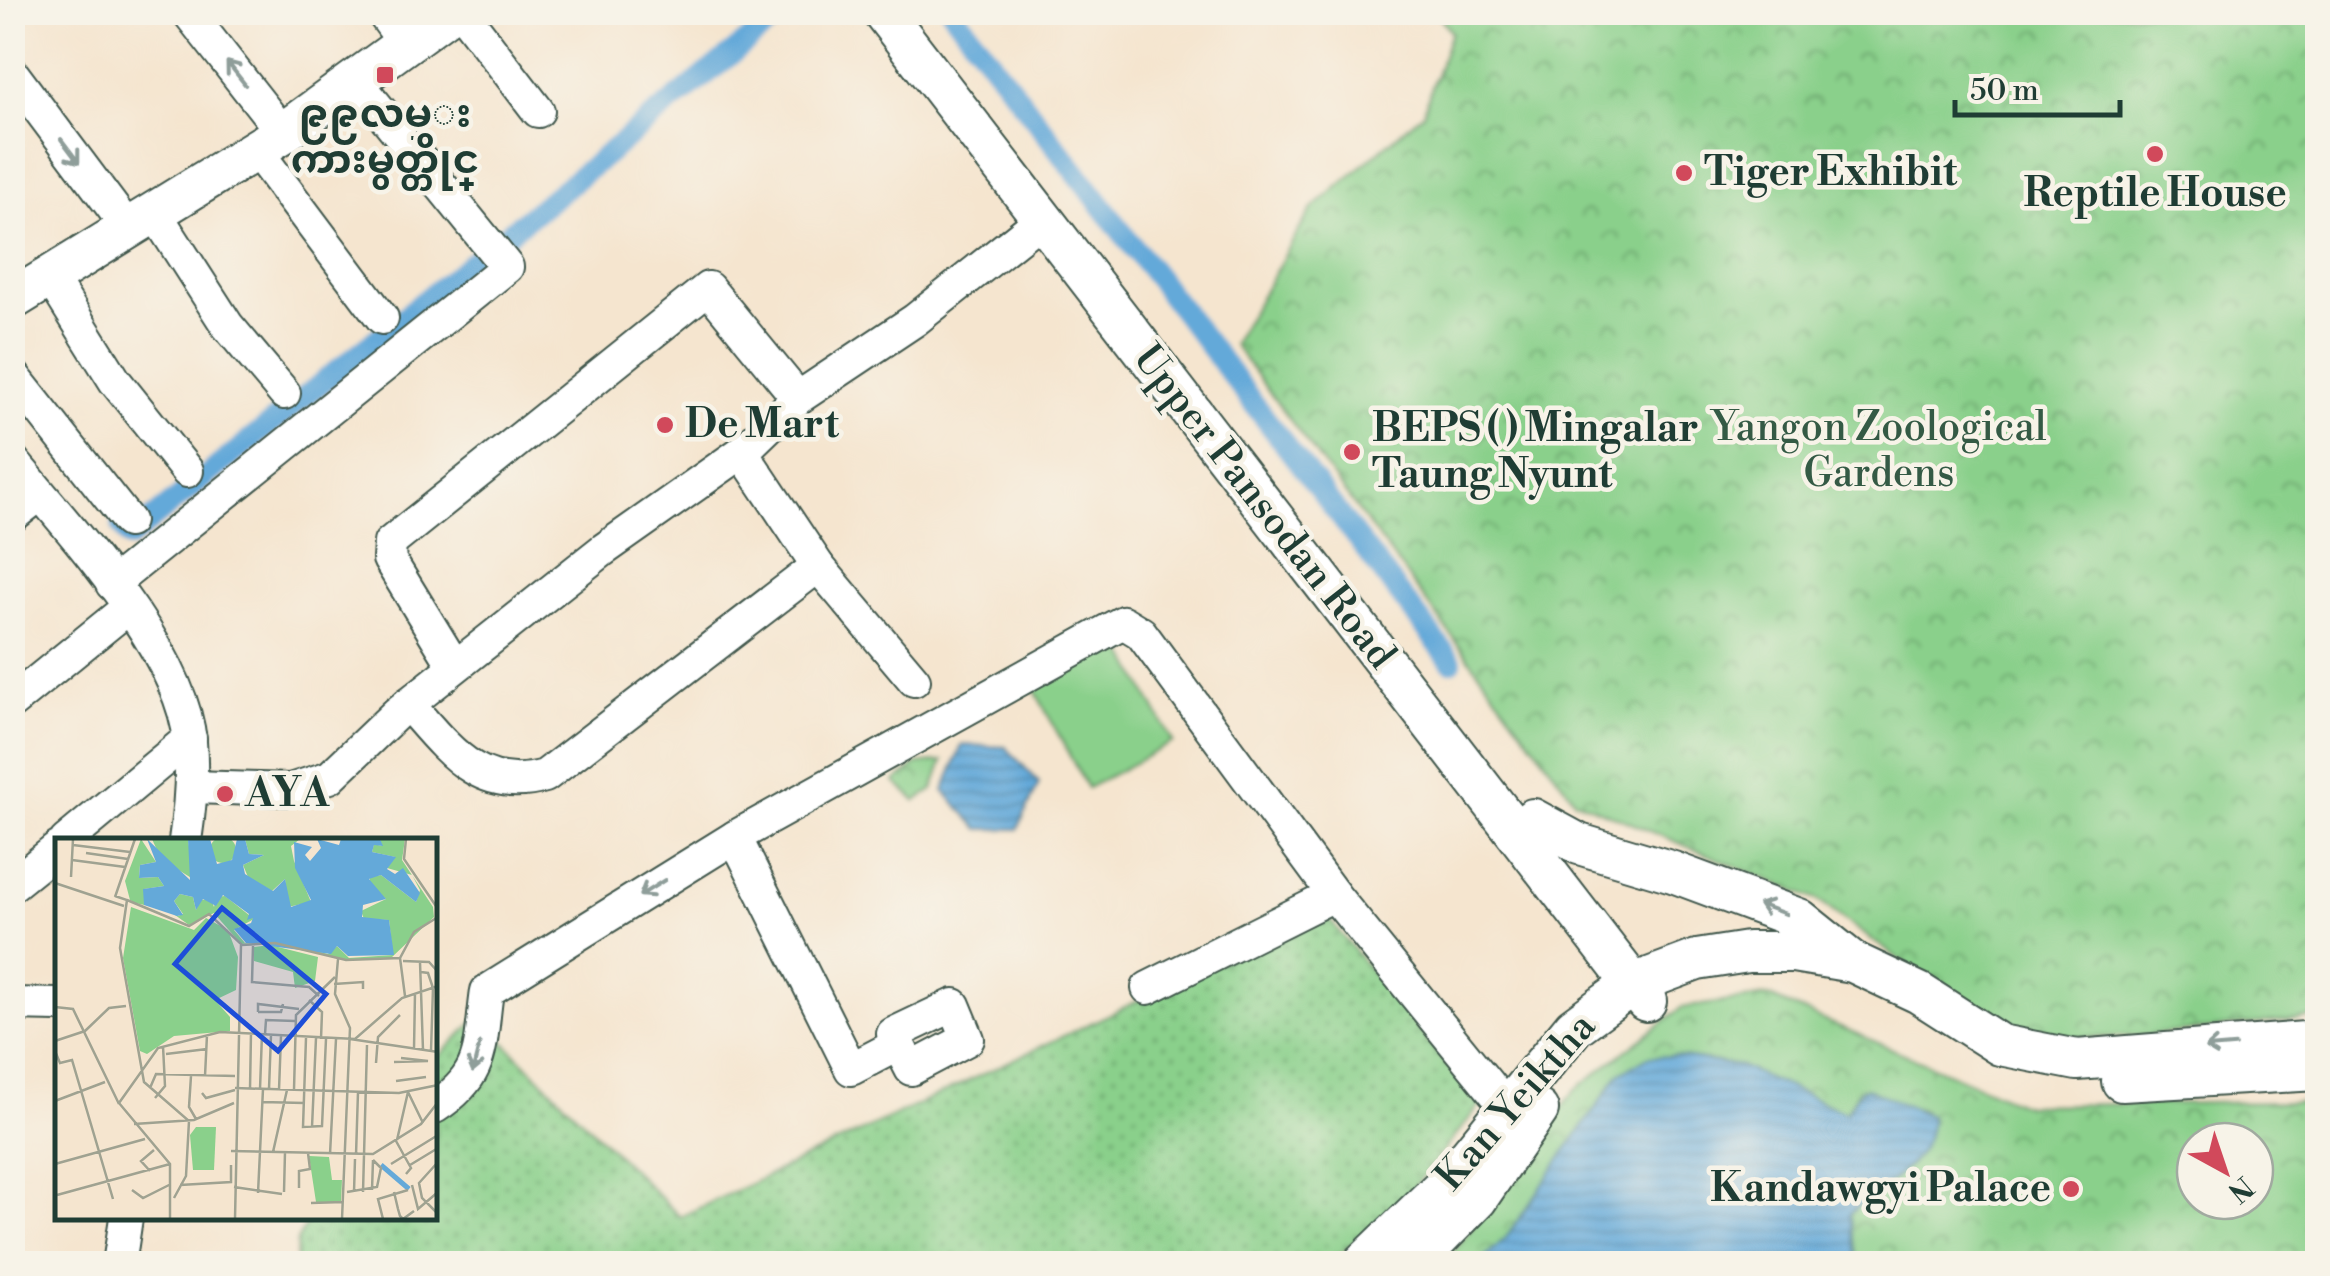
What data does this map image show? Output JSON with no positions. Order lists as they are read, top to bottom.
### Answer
{
  "streets": {
    "main road": ["Upper Pansodan Road", "Kan Yeiktha"]
  },
  "crossings": [
    ["Upper Pansodan Road", "Kan Yeiktha"]
  ],
  "parks": ["Yangon Zoological Gardens"],
  "places": {
    "transit": ["၉၉လမ္း ကားမွတ္တိုင္"],
    "other": [
      "Reptile House",
      "Tiger Exhibit",
      "De Mart",
      "BEPS ( ) Mingalar Taung Nyunt",
      "AYA",
      "Kandawgyi Palace"
    ]
  },
  "scale_bar": "50 m",
  "north": "bottom right"
}
